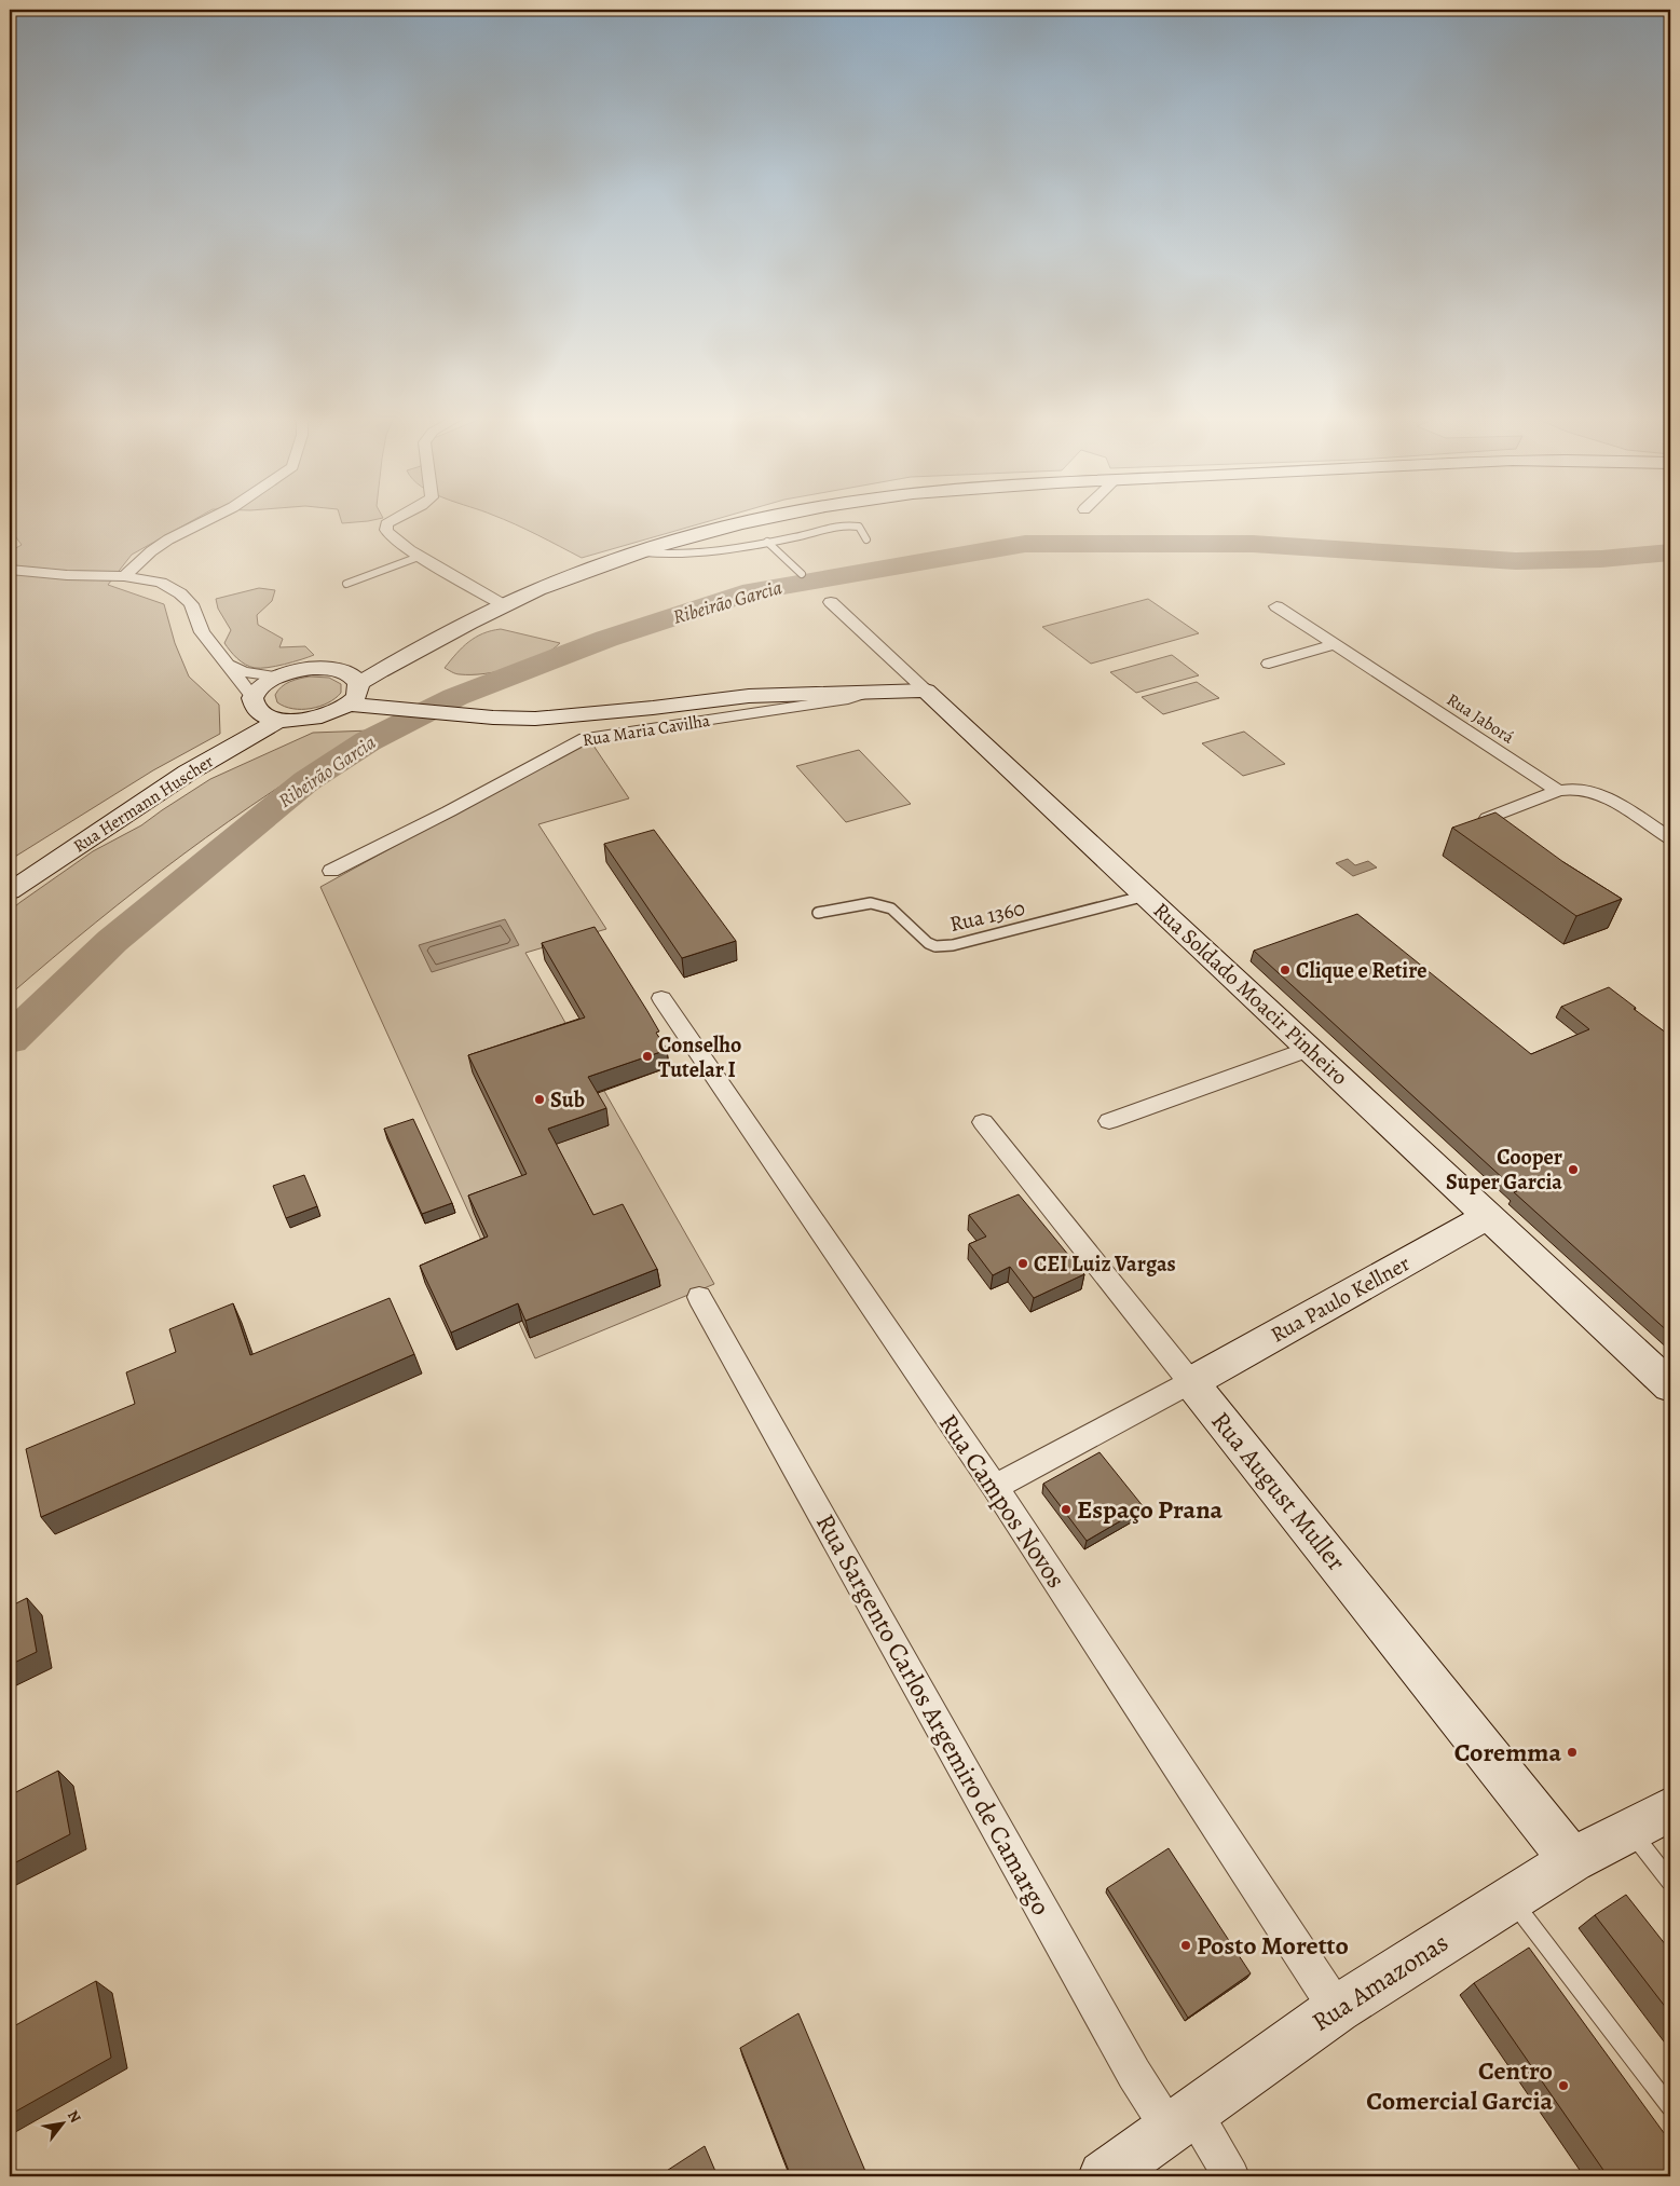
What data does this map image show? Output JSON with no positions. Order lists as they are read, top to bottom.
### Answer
{
  "streets": {
    "main road": [
      "Rua Maria Cavilha",
      "Rua Hermann Huscher",
      "Rua Soldado Moacir Pinheiro",
      "Rua Paulo Kellner",
      "Rua August Muller",
      "Rua Amazonas"
    ],
    "street": ["Rua Jaborá", "Rua Campos Novos", "Rua Sargento Carlos Argemiro de Camargo"],
    "lane": ["Rua 1360"]
  },
  "crossings": [
    ["Rua Maria Cavilha", "Rua Soldado Moacir Pinheiro"],
    ["Rua 1360", "Rua Soldado Moacir Pinheiro"],
    ["Rua Soldado Moacir Pinheiro", "Rua Paulo Kellner"],
    ["Rua Paulo Kellner", "Rua August Muller"],
    ["Rua August Muller", "Rua Amazonas"],
    ["Rua Campos Novos", "Rua Amazonas"],
    ["Rua Sargento Carlos Argemiro de Camargo", "Rua Amazonas"]
  ],
  "water": ["Ribeirão Garcia"],
  "places": [
    "Clique e Retire",
    "Conselho Tutelar I",
    "Sub",
    "Cooper Super Garcia",
    "CEI Luiz Vargas",
    "Espaço Prana",
    "Coremma",
    "Posto Moretto",
    "Centro Comercial Garcia"
  ],
  "north": "top right"
}
